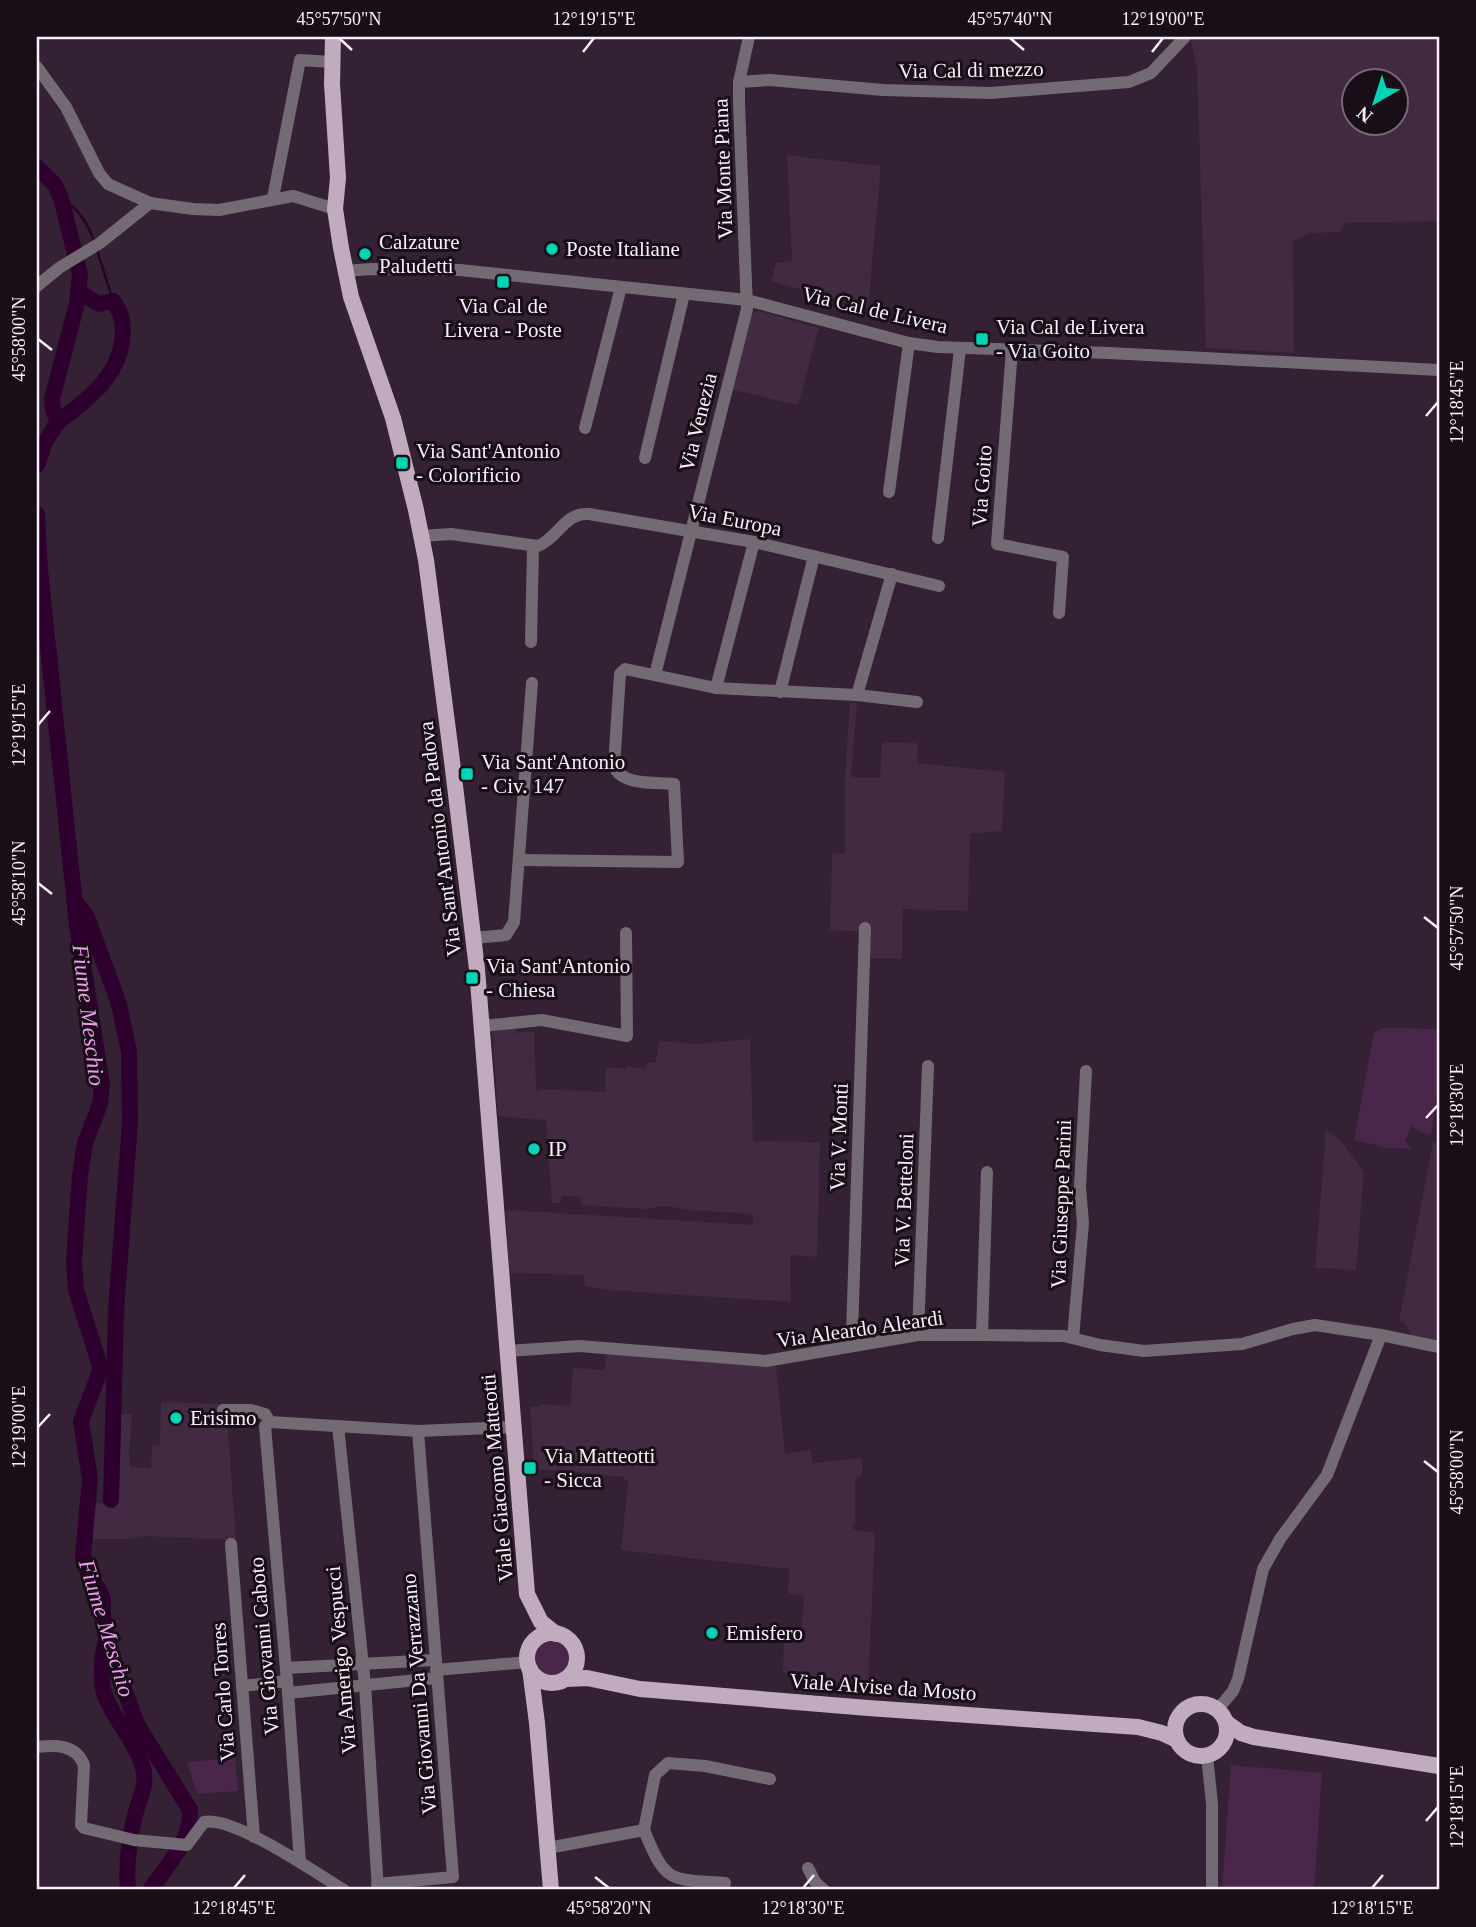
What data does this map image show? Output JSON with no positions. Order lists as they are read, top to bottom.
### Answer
{
  "streets": {
    "main road": ["Via Sant'Antonio da Padova", "Viale Giacomo Matteotti", "Viale Alvise da Mosto"],
    "street": [
      "Via Cal di mezzo",
      "Via Monte Piana",
      "Via Cal de Livera",
      "Via Venezia",
      "Via Goito",
      "Via Europa",
      "Via V. Monti",
      "Via V. Betteloni",
      "Via Giuseppe Parini",
      "Via Aleardo Aleardi",
      "Via Giovanni Caboto",
      "Via Amerigo Vespucci",
      "Via Carlo Torres",
      "Via Giovanni Da Verrazzano"
    ]
  },
  "crossings": [
    ["Via Cal di mezzo", "Via Monte Piana"],
    ["Via Monte Piana", "Via Cal de Livera"],
    ["Via Monte Piana", "Via Venezia"],
    ["Via Cal de Livera", "Via Venezia"],
    ["Via Cal de Livera", "Via Goito"],
    ["Via Cal de Livera", "Via Sant'Antonio da Padova"],
    ["Via Venezia", "Via Europa"],
    ["Via Sant'Antonio da Padova", "Via Aleardo Aleardi"],
    ["Via Sant'Antonio da Padova", "Viale Giacomo Matteotti"],
    ["Via V. Monti", "Via Aleardo Aleardi"],
    ["Via V. Betteloni", "Via Aleardo Aleardi"],
    ["Via Giuseppe Parini", "Via Aleardo Aleardi"],
    ["Via Aleardo Aleardi", "Viale Giacomo Matteotti"],
    ["Viale Giacomo Matteotti", "Viale Alvise da Mosto"],
    ["Via Amerigo Vespucci", "Via Giovanni Da Verrazzano"]
  ],
  "water": ["Fiume Meschio"],
  "places": {
    "other": [
      "Poste Italiane",
      "Calzature Paludetti",
      "IP",
      "Erisimo",
      "Emisfero"
    ],
    "transit": [
      "Via Cal de Livera - Poste",
      "Via Cal de Livera - Via Goito",
      "Via Sant'Antonio - Colorificio",
      "Via Sant'Antonio - Civ. 147",
      "Via Sant'Antonio - Chiesa",
      "Via Matteotti - Sicca"
    ]
  },
  "north": "bottom left",
  "coordinates": [
    "45°57'50\"N",
    "12°19'15\"E",
    "45°57'40\"N",
    "12°19'00\"E",
    "45°58'00\"N",
    "12°18'45\"E",
    "45°58'10\"N",
    "12°18'30\"E",
    "12°18'15\"E",
    "45°58'20\"N"
  ]
}
